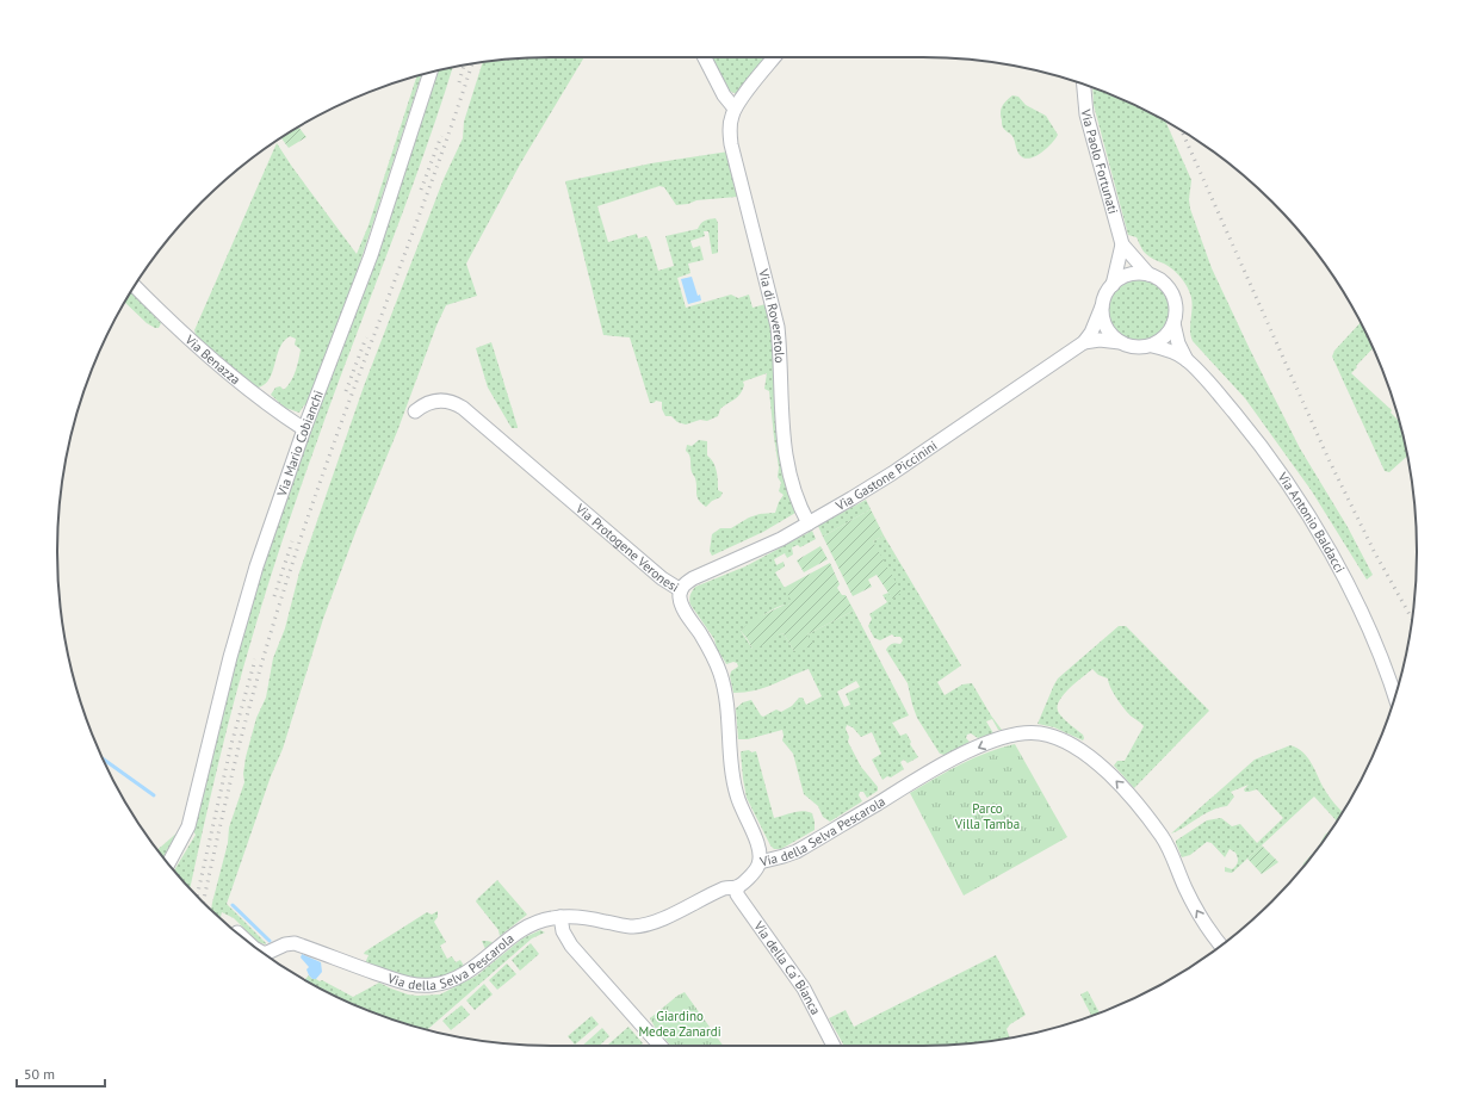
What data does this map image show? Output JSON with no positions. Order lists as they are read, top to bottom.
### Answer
{
  "streets": {
    "street": [
      "Via Paolo Fortunati",
      "Via di Roveretolo",
      "Via Benazza",
      "Via Mario Cobianchi",
      "Via Gastone Piccinini",
      "Via Antonio Baldacci",
      "Via Protogene Veronesi",
      "Via della Selva Pescarola",
      "Via della Ca' Bianca"
    ]
  },
  "crossings": [
    ["Via Paolo Fortunati", "Via Gastone Piccinini"],
    ["Via Paolo Fortunati", "Via Antonio Baldacci"],
    ["Via di Roveretolo", "Via Gastone Piccinini"],
    ["Via Benazza", "Via Mario Cobianchi"],
    ["Via Gastone Piccinini", "Via Antonio Baldacci"],
    ["Via Gastone Piccinini", "Via Protogene Veronesi"],
    ["Via Protogene Veronesi", "Via della Selva Pescarola"],
    ["Via della Selva Pescarola", "Via della Ca' Bianca"]
  ],
  "parks": ["Parco Villa Tamba", "Giardino Medea Zanardi"],
  "scale_bar": "50 m"
}
